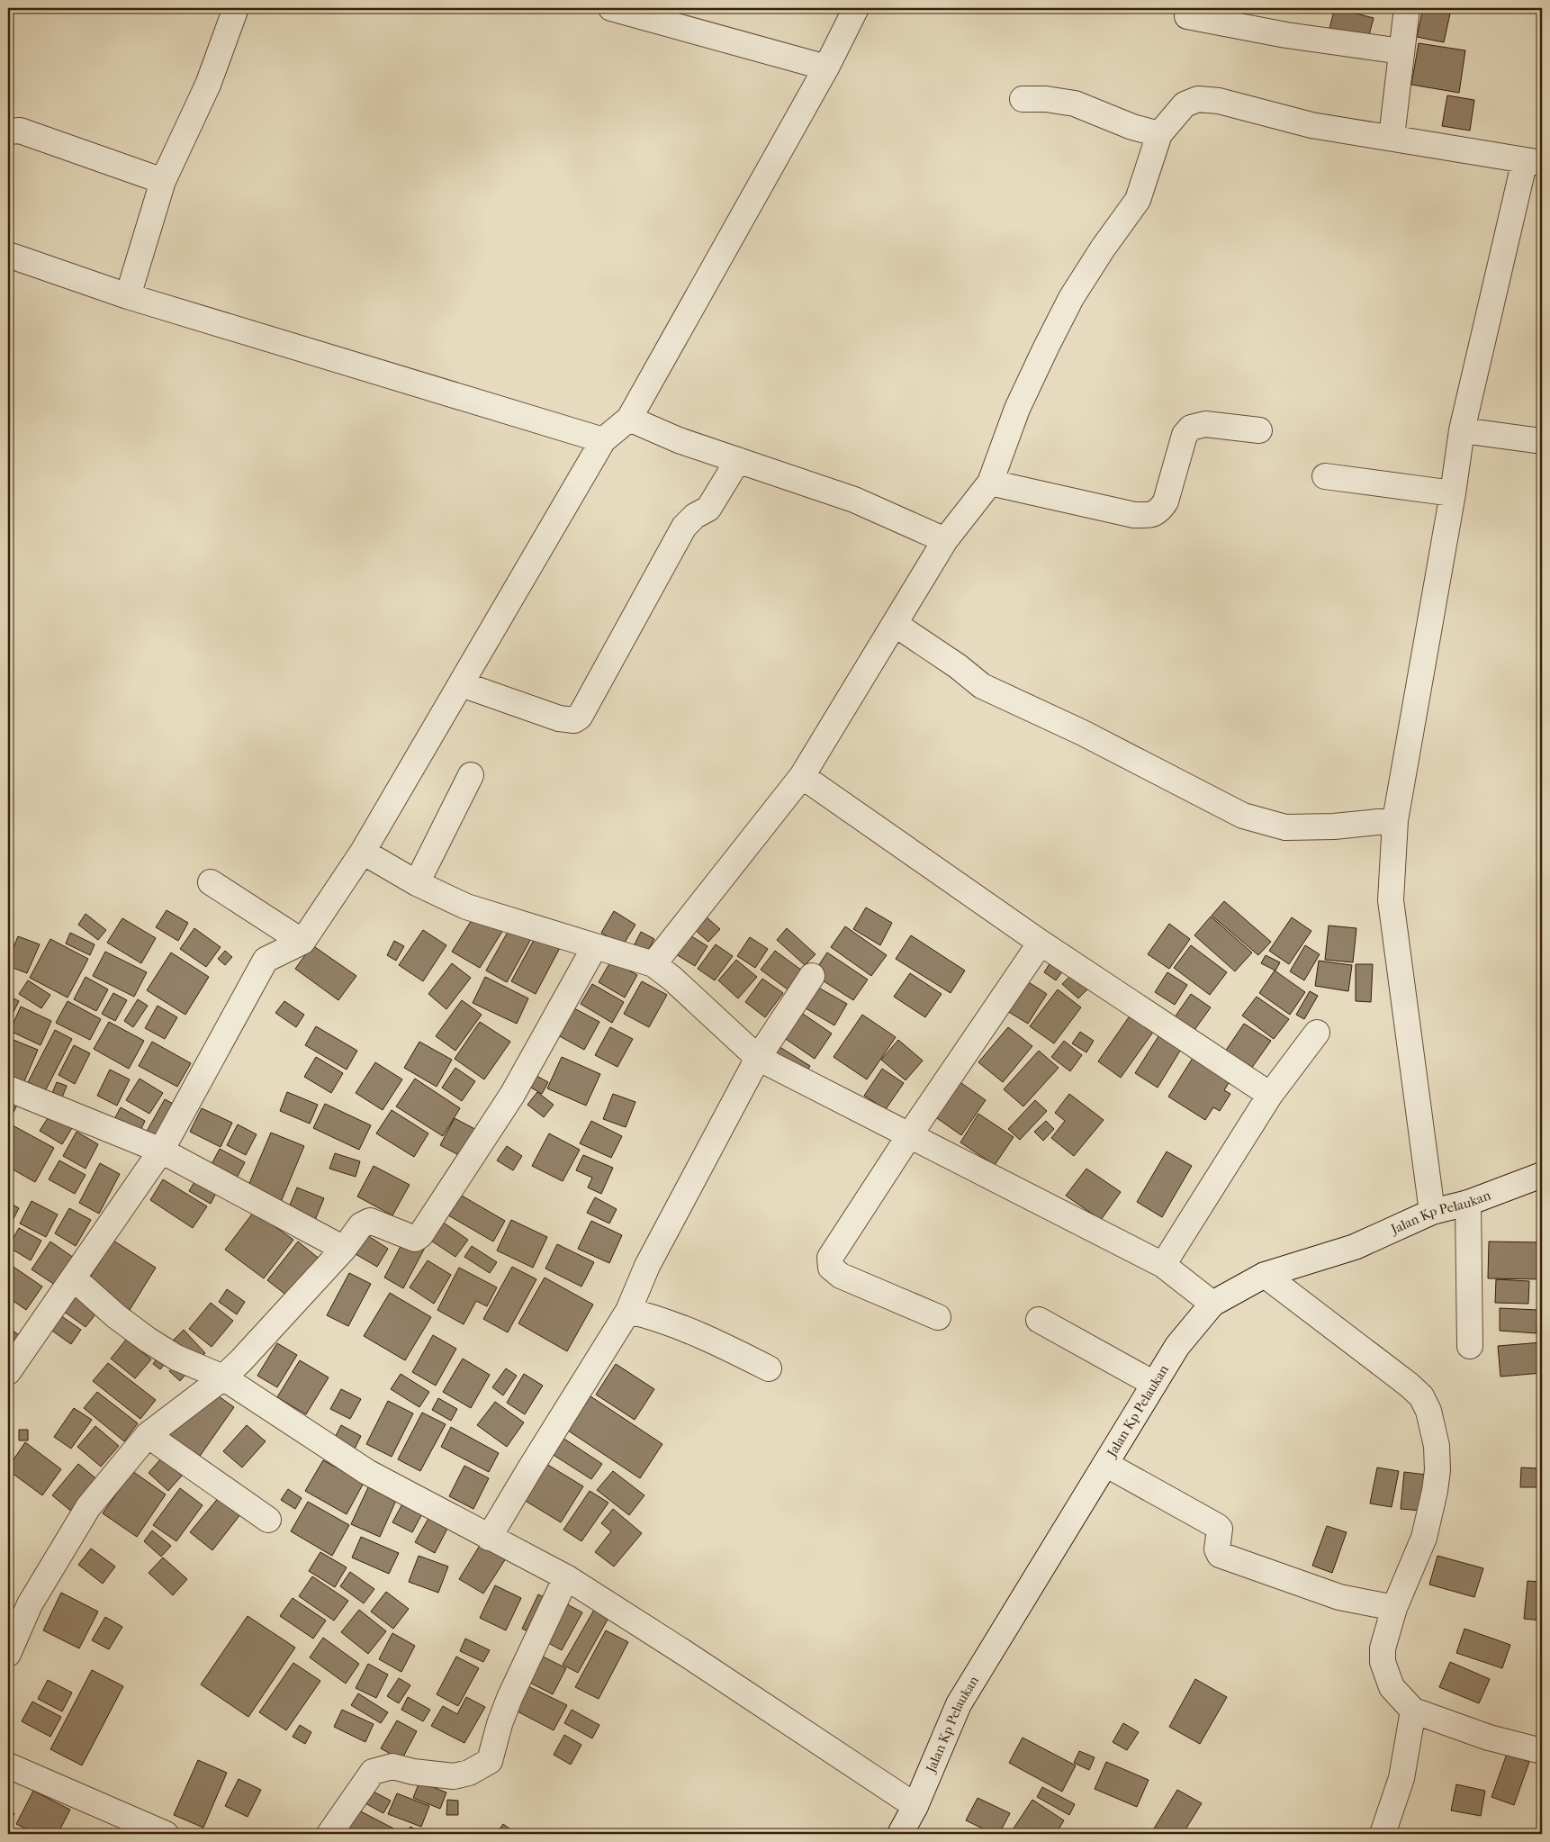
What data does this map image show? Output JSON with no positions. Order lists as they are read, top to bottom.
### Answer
{
  "streets": {
    "street": ["Jalan Kp Pelaukan"]
  }
}
